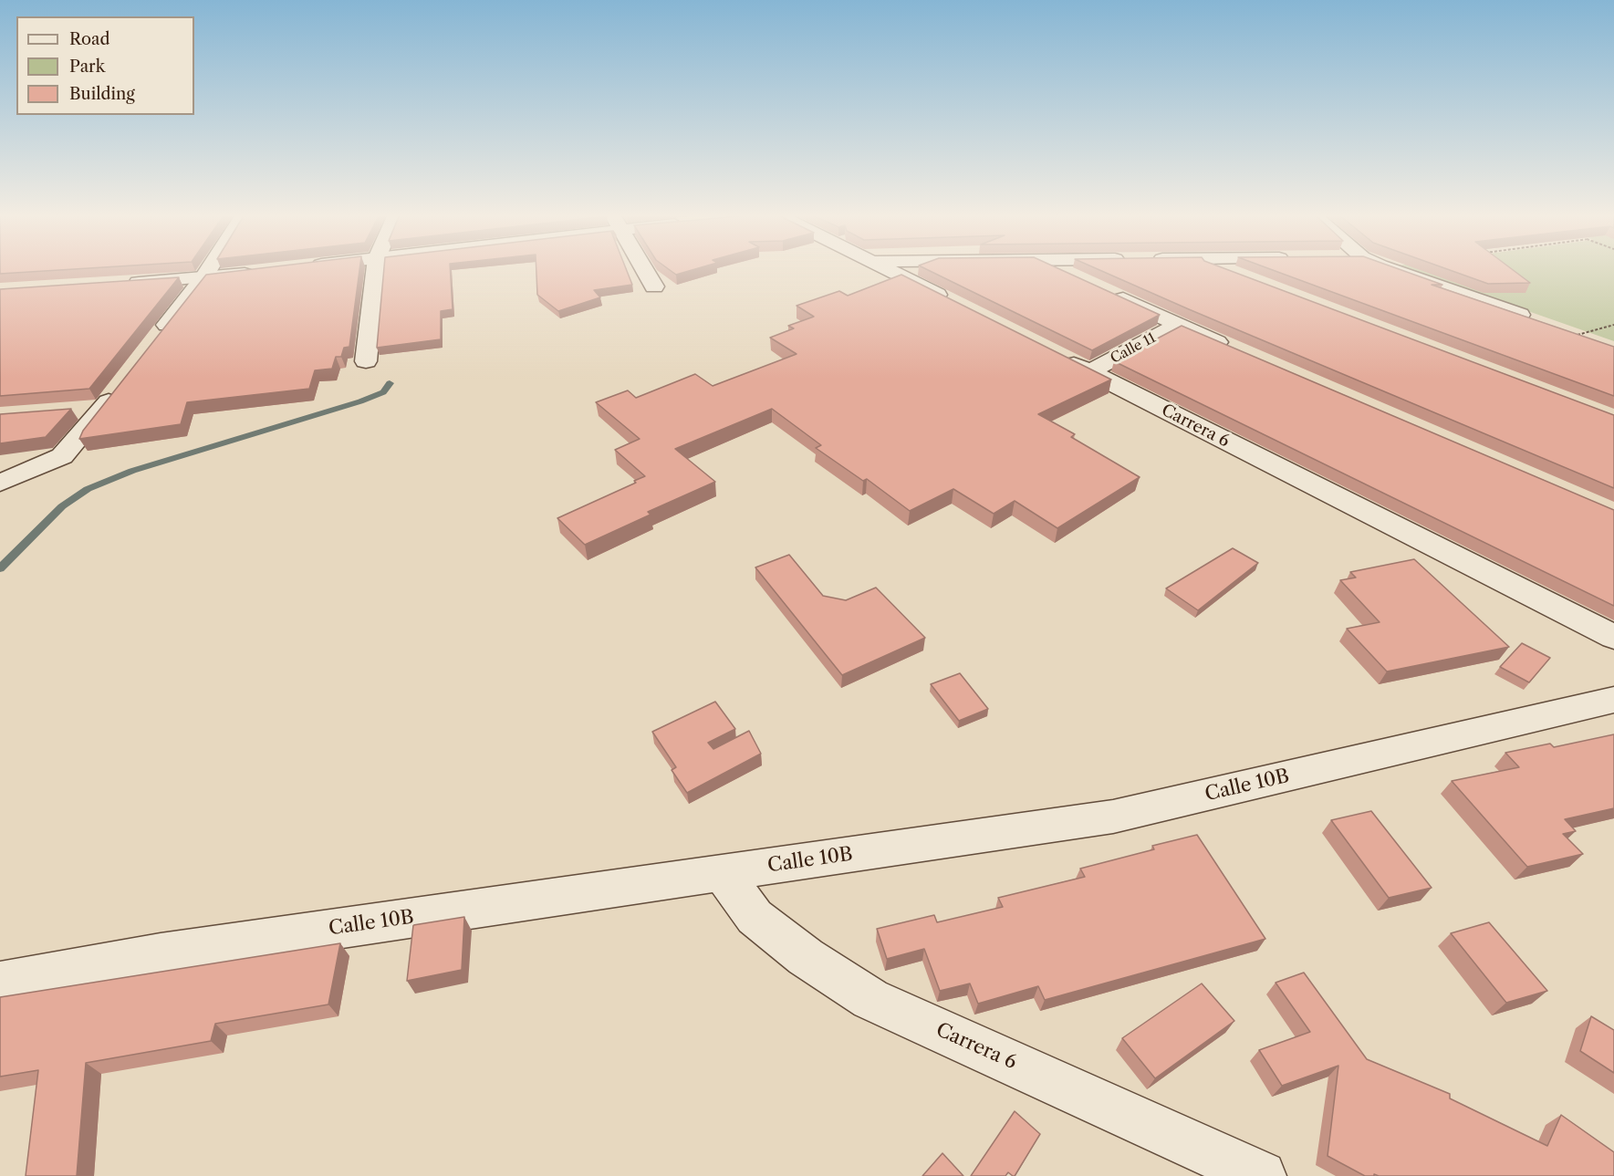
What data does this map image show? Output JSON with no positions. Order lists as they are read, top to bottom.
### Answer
{
  "streets": {
    "street": ["Calle 11", "Carrera 6", "Calle 10B"]
  },
  "crossings": [
    ["Calle 11", "Carrera 6"],
    ["Carrera 6", "Calle 10B"]
  ],
  "legend": ["Road", "Park", "Building"]
}
